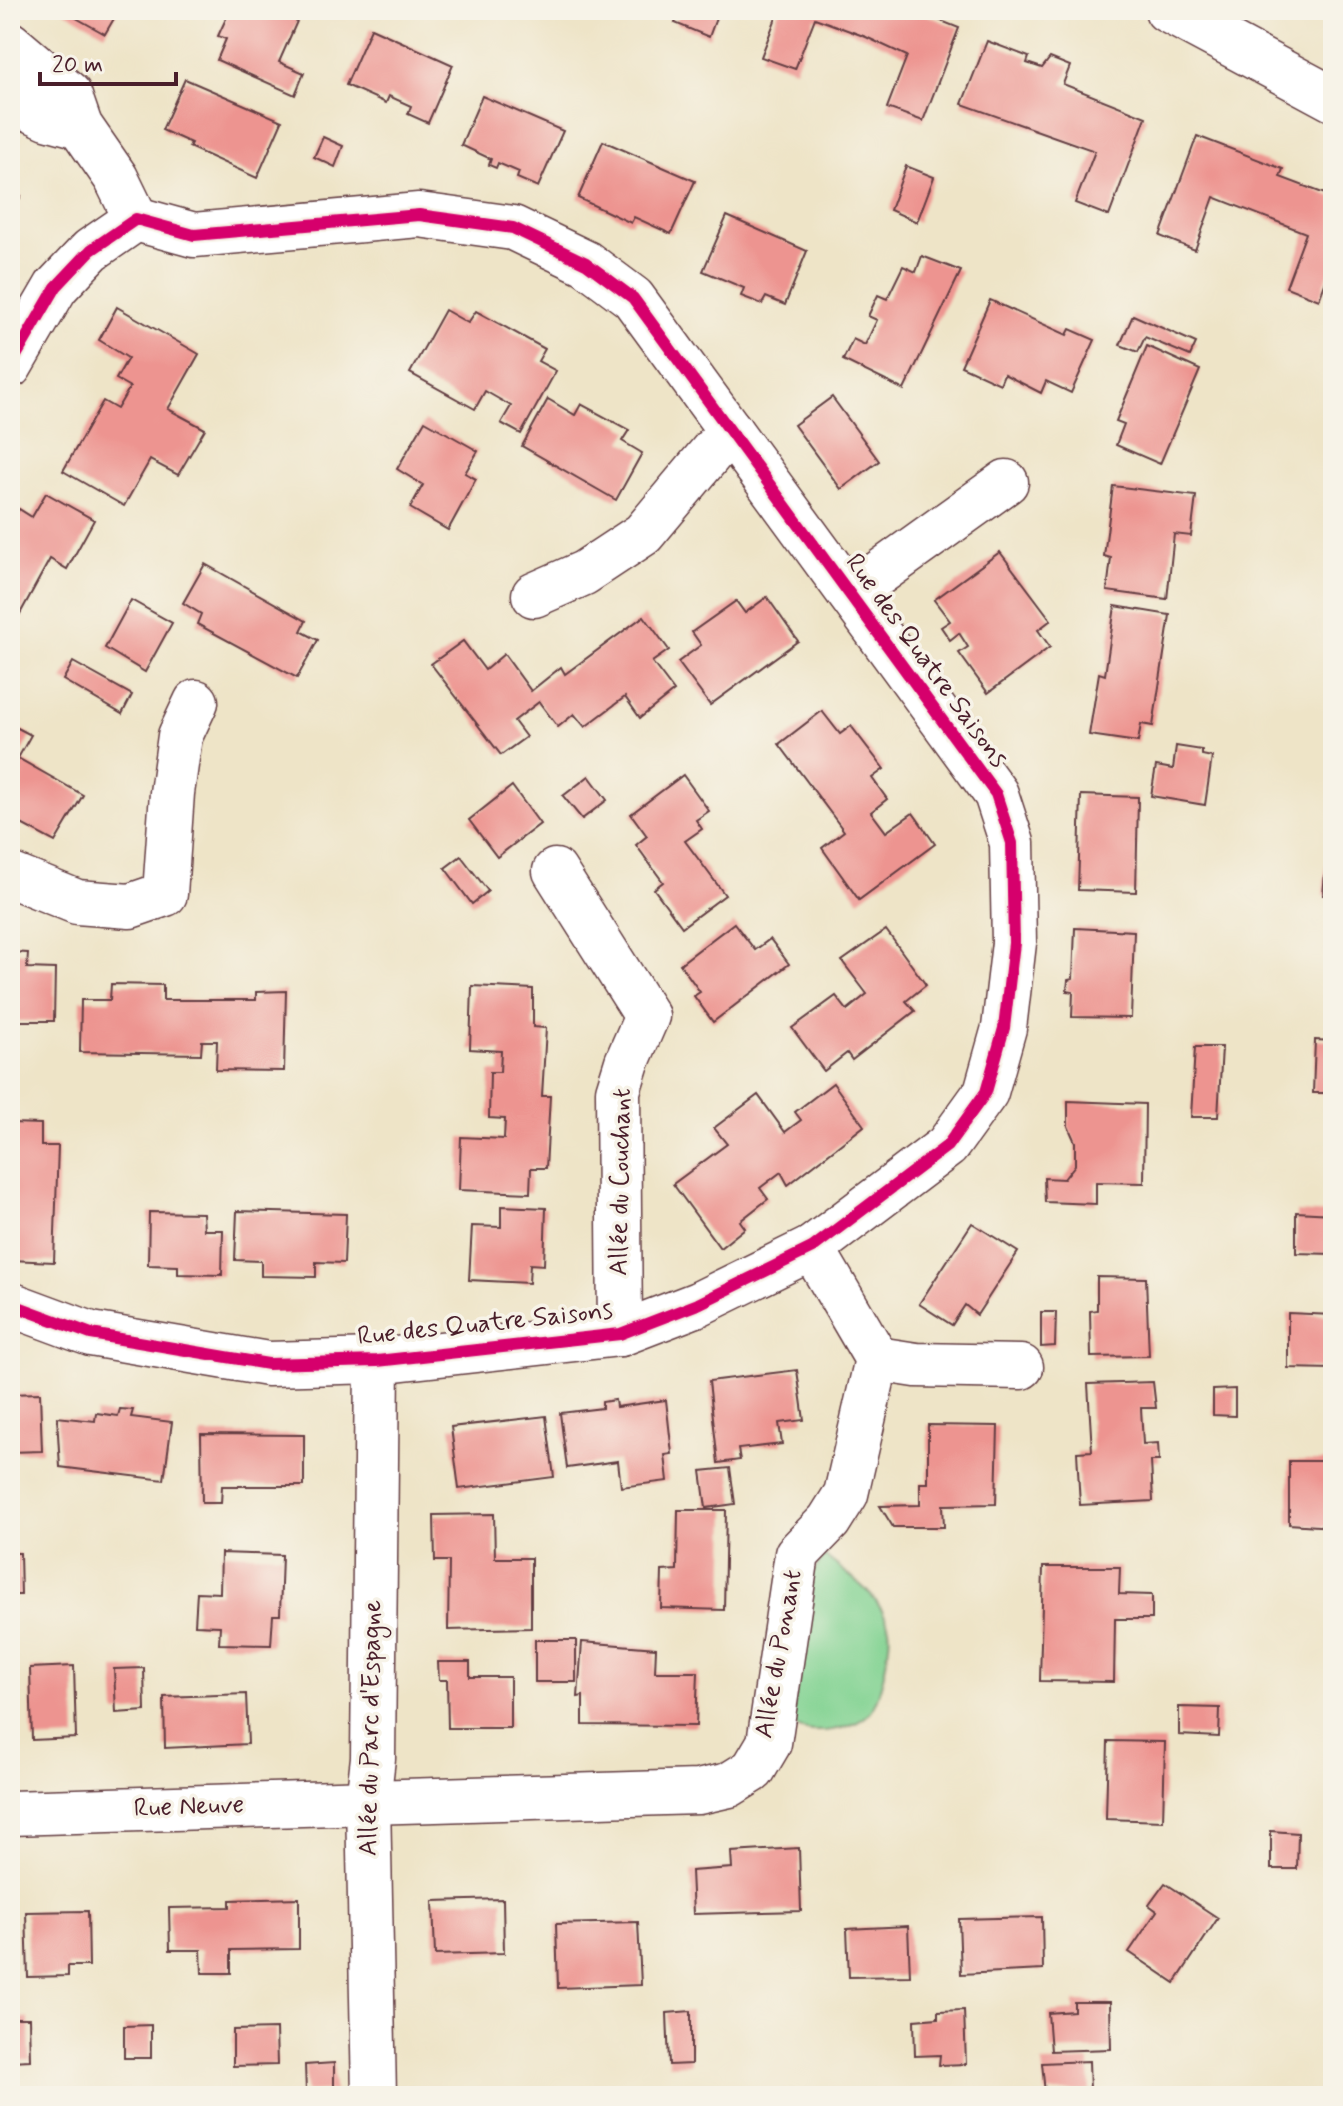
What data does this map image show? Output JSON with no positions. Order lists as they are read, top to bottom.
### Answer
{
  "streets": {
    "street": [
      "Rue des Quatre Saisons",
      "Allée du Couchant",
      "Allée du Ponant",
      "Allée du Parc d'Espagne",
      "Rue Neuve"
    ]
  },
  "crossings": [
    ["Rue des Quatre Saisons", "Allée du Couchant"],
    ["Rue des Quatre Saisons", "Allée du Parc d'Espagne"],
    ["Allée du Ponant", "Allée du Parc d'Espagne"],
    ["Allée du Ponant", "Rue Neuve"],
    ["Allée du Parc d'Espagne", "Rue Neuve"]
  ],
  "scale_bar": "20 m"
}
